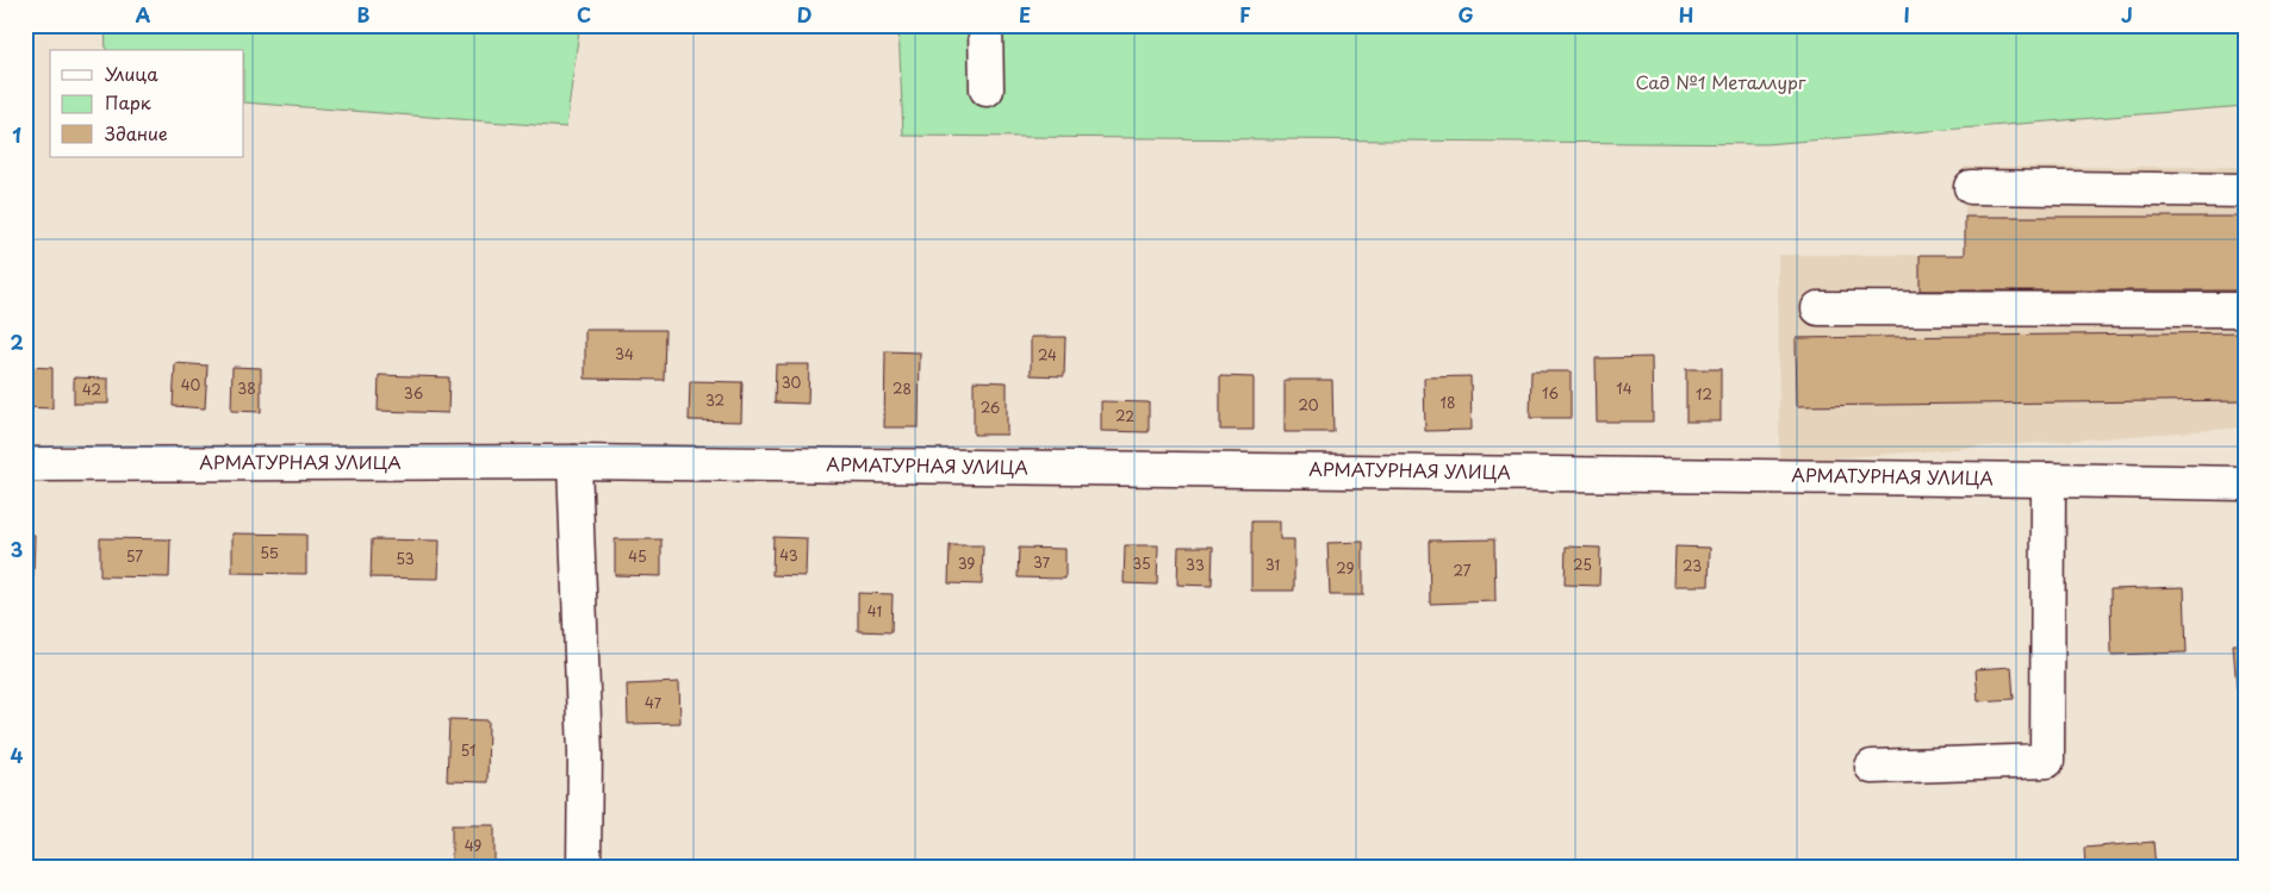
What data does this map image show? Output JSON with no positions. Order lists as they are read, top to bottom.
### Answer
{
  "streets": {
    "street": ["АРМАТУРНАЯ УЛИЦА"]
  },
  "parks": ["Сад №1 Металлург"],
  "house_numbers": [
    "34",
    "24",
    "30",
    "40",
    "38",
    "28",
    "14",
    "42",
    "36",
    "16",
    "12",
    "32",
    "18",
    "20",
    "26",
    "22",
    "55",
    "43",
    "57",
    "45",
    "53",
    "37",
    "39",
    "35",
    "33",
    "31",
    "25",
    "23",
    "29",
    "27",
    "41",
    "47",
    "51",
    "49"
  ],
  "legend": ["Улица", "Парк", "Здание"],
  "grid": {
    "columns": [
      "A",
      "B",
      "C",
      "D",
      "E",
      "F",
      "G",
      "H",
      "I",
      "J"
    ],
    "rows": [
      "1",
      "2",
      "3",
      "4"
    ]
  }
}
